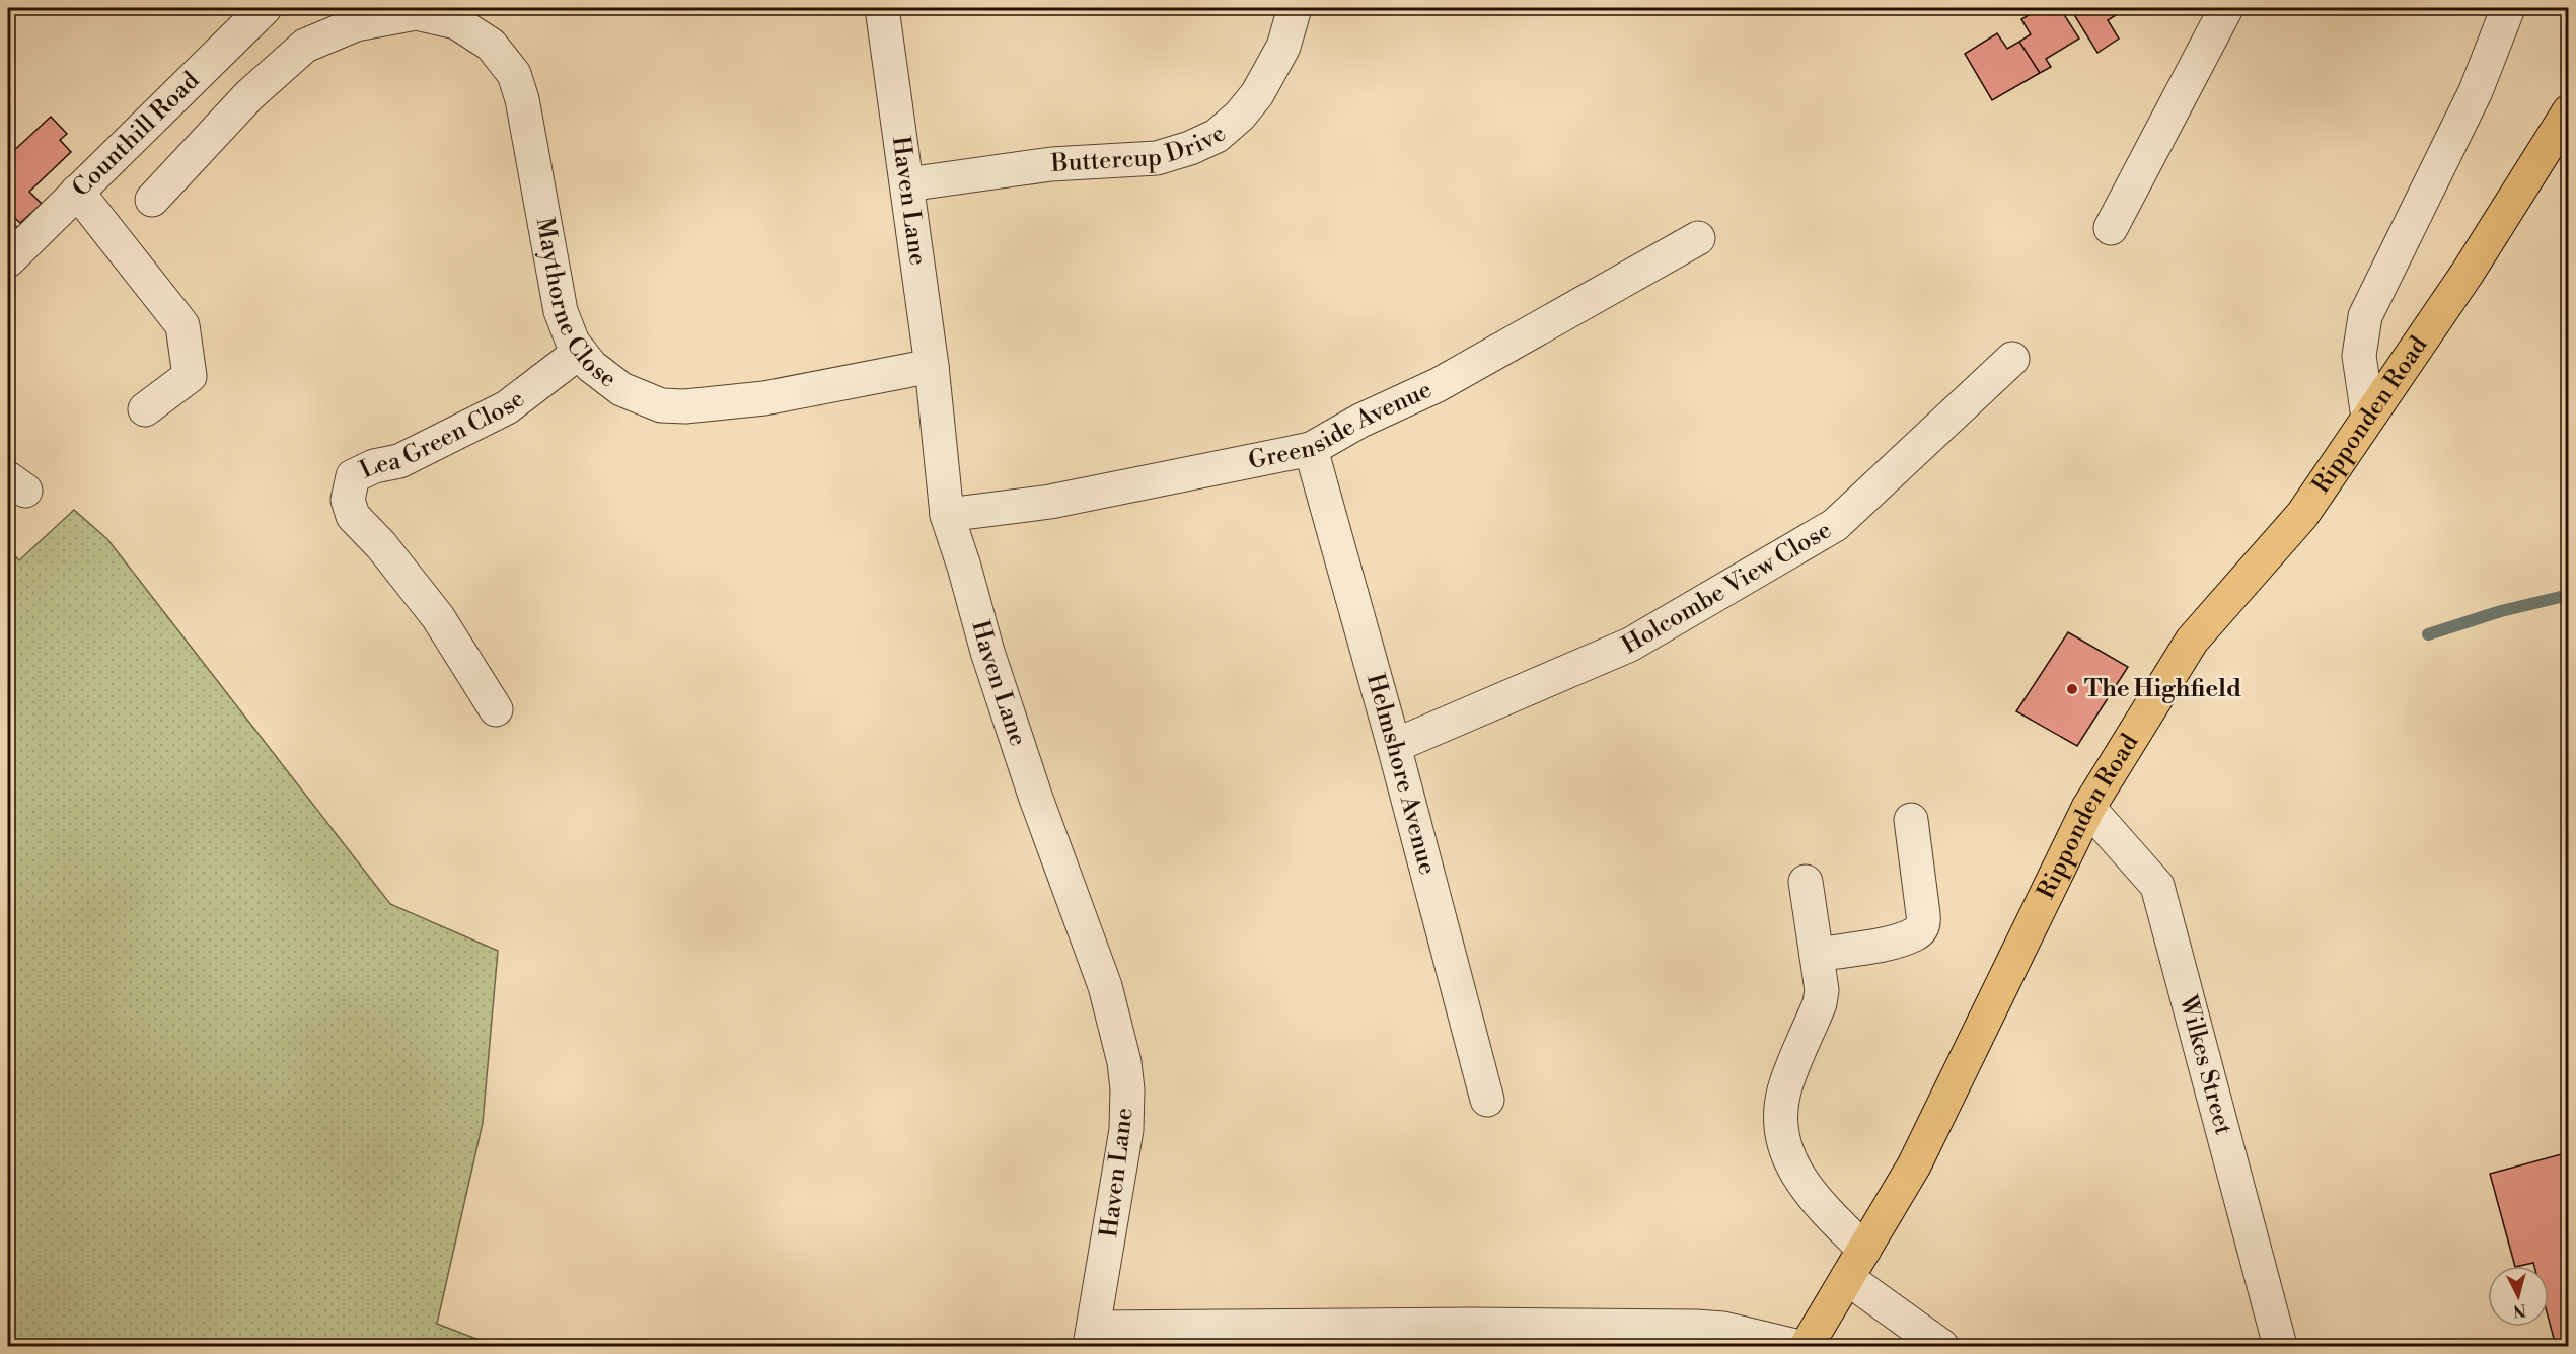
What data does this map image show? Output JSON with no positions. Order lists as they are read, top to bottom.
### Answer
{
  "streets": {
    "main road": ["Ripponden Road"],
    "street": [
      "Counthill Road",
      "Buttercup Drive",
      "Haven Lane",
      "Maythorne Close",
      "Greenside Avenue",
      "Lea Green Close",
      "Holcombe View Close",
      "Helmshore Avenue",
      "Wilkes Street"
    ]
  },
  "crossings": [
    ["Buttercup Drive", "Haven Lane"],
    ["Haven Lane", "Maythorne Close"],
    ["Haven Lane", "Greenside Avenue"],
    ["Maythorne Close", "Lea Green Close"],
    ["Ripponden Road", "Wilkes Street"],
    ["Greenside Avenue", "Helmshore Avenue"],
    ["Holcombe View Close", "Helmshore Avenue"]
  ],
  "places": ["The Highfield"],
  "north": "bottom"
}
